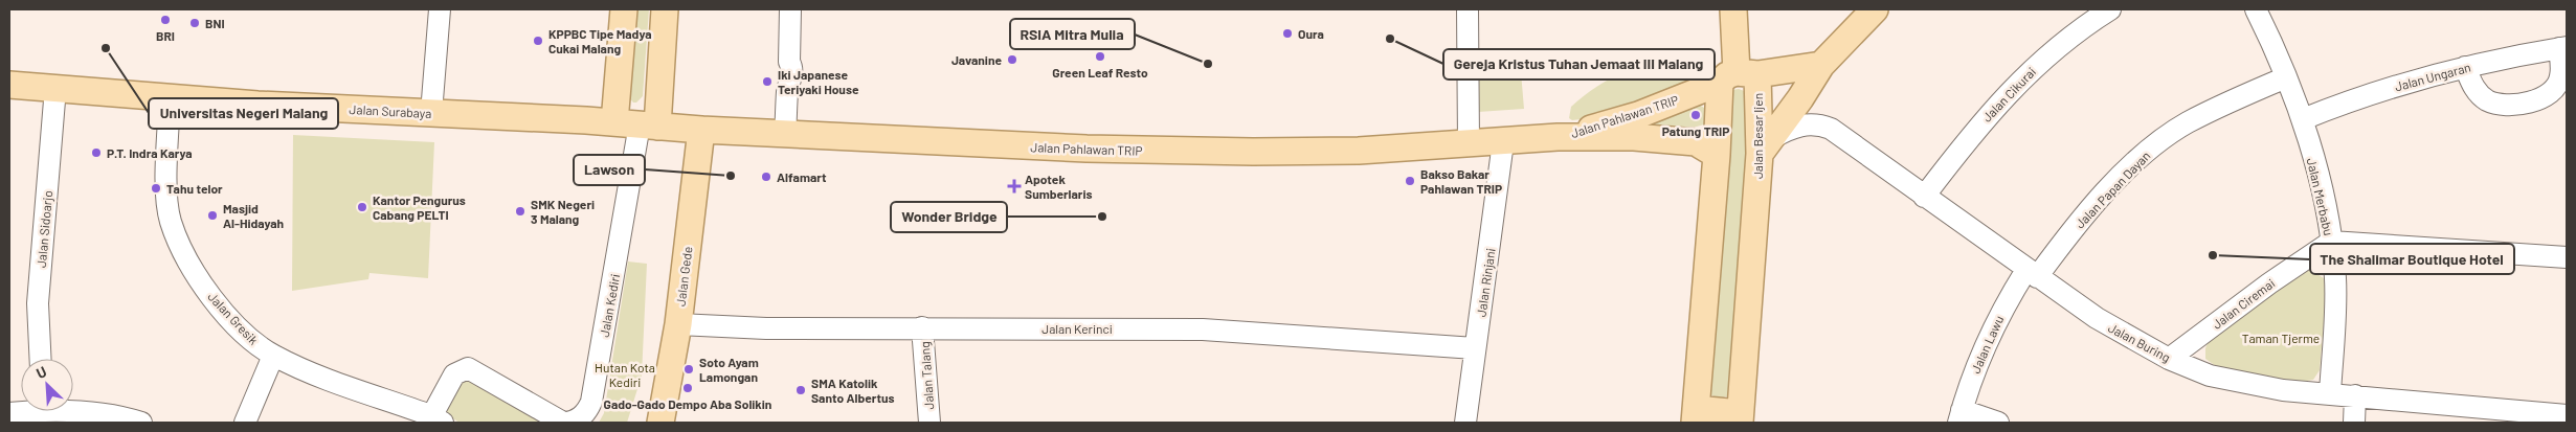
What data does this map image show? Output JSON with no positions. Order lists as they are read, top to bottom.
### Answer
{
  "streets": {
    "main road": [
      "Jalan Surabaya",
      "Jalan Pahlawan TRIP",
      "Jalan Besar Ijen",
      "Jalan Gede"
    ],
    "street": [
      "Jalan Ungaran",
      "Jalan Cikurai",
      "Jalan Papan Dayan",
      "Jalan Merbabu",
      "Jalan Sidoarjo",
      "Jalan Rinjani",
      "Jalan Ciremai",
      "Jalan Kediri",
      "Jalan Gresik",
      "Jalan Kerinci",
      "Jalan Buring",
      "Jalan Lawu",
      "Jalan Talang"
    ]
  },
  "crossings": [
    ["Jalan Ungaran", "Jalan Merbabu"],
    ["Jalan Cikurai", "Jalan Buring"],
    ["Jalan Surabaya", "Jalan Pahlawan TRIP"],
    ["Jalan Surabaya", "Jalan Sidoarjo"],
    ["Jalan Surabaya", "Jalan Kediri"],
    ["Jalan Surabaya", "Jalan Gresik"],
    ["Jalan Pahlawan TRIP", "Jalan Besar Ijen"],
    ["Jalan Pahlawan TRIP", "Jalan Gede"],
    ["Jalan Pahlawan TRIP", "Jalan Rinjani"],
    ["Jalan Pahlawan TRIP", "Jalan Kediri"],
    ["Jalan Besar Ijen", "Jalan Buring"],
    ["Jalan Papan Dayan", "Jalan Merbabu"],
    ["Jalan Papan Dayan", "Jalan Buring"],
    ["Jalan Papan Dayan", "Jalan Lawu"],
    ["Jalan Merbabu", "Jalan Ciremai"],
    ["Jalan Merbabu", "Jalan Buring"],
    ["Jalan Gede", "Jalan Kerinci"],
    ["Jalan Rinjani", "Jalan Kerinci"],
    ["Jalan Ciremai", "Jalan Buring"],
    ["Jalan Kediri", "Jalan Gresik"],
    ["Jalan Kerinci", "Jalan Talang"],
    ["Jalan Buring", "Jalan Lawu"]
  ],
  "parks": ["Taman Tjerme", "Hutan Kota Kediri"],
  "places": {
    "other": [
      "BRI",
      "BNI",
      "Oura",
      "Gereja Kristus Tuhan Jemaat III Malang",
      "KPPBC Tipe Madya Cukai Malang",
      "Universitas Negeri Malang",
      "Green Leaf Resto",
      "Javanine",
      "RSIA Mitra Mulia",
      "Iki Japanese Teriyaki House",
      "Patung TRIP",
      "P.T. Indra Karya",
      "Lawson",
      "Alfamart",
      "Bakso Bakar Pahlawan TRIP",
      "Tahu telor",
      "Kantor Pengurus Cabang PELTI",
      "SMK Negeri 3 Malang",
      "Masjid Al-Hidayah",
      "Wonder Bridge",
      "The Shalimar Boutique Hotel",
      "Soto Ayam Lamongan",
      "Gado-Gado Dempo Aba Solikin",
      "SMA Katolik Santo Albertus"
    ],
    "health": ["Apotek Sumberlaris"]
  },
  "north": "top left"
}
